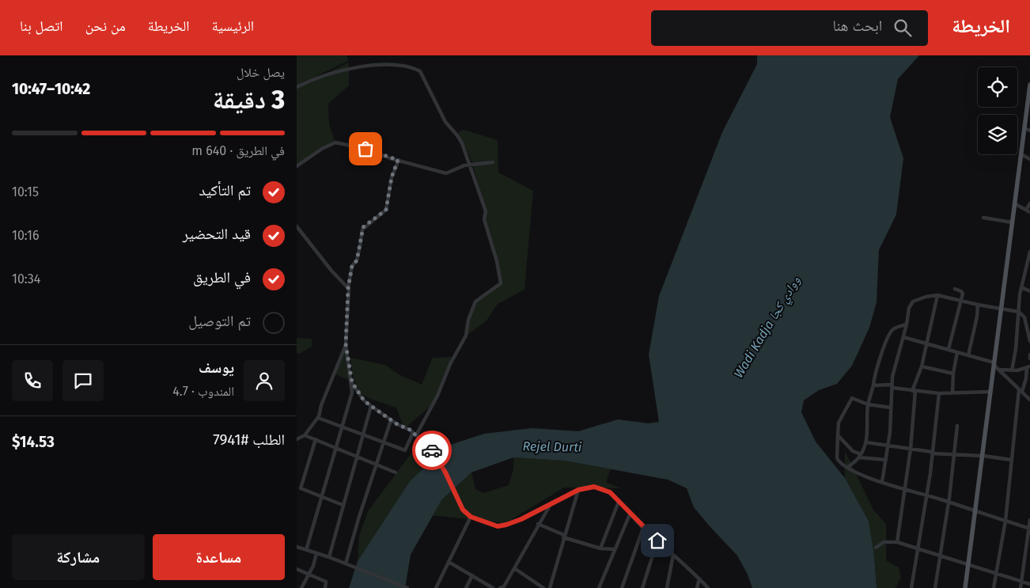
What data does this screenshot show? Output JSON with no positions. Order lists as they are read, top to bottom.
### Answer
{
  "water": ["Wadi Kadja ووادي كجا", "Rejel Durti"],
  "page": {
    "header": "الخريطة",
    "search": "ابحث هنا",
    "nav": [
      "الرئيسية",
      "الخريطة",
      "من نحن",
      "اتصل بنا"
    ],
    "heading": ["3 دقيقة", "يصل خلال", "10:42–10:47"],
    "panel": [
      "يوسف",
      "المندوب · 4.7",
      "الطلب #7941",
      "$14.53"
    ],
    "bar": "في الطريق · 640 m",
    "list": [
      ["تم التأكيد", "10:15"],
      ["قيد التحضير", "10:16"],
      ["في الطريق", "10:34"],
      "تم التوصيل"
    ],
    "buttons": ["مساعدة", "مشاركة"]
  }
}
